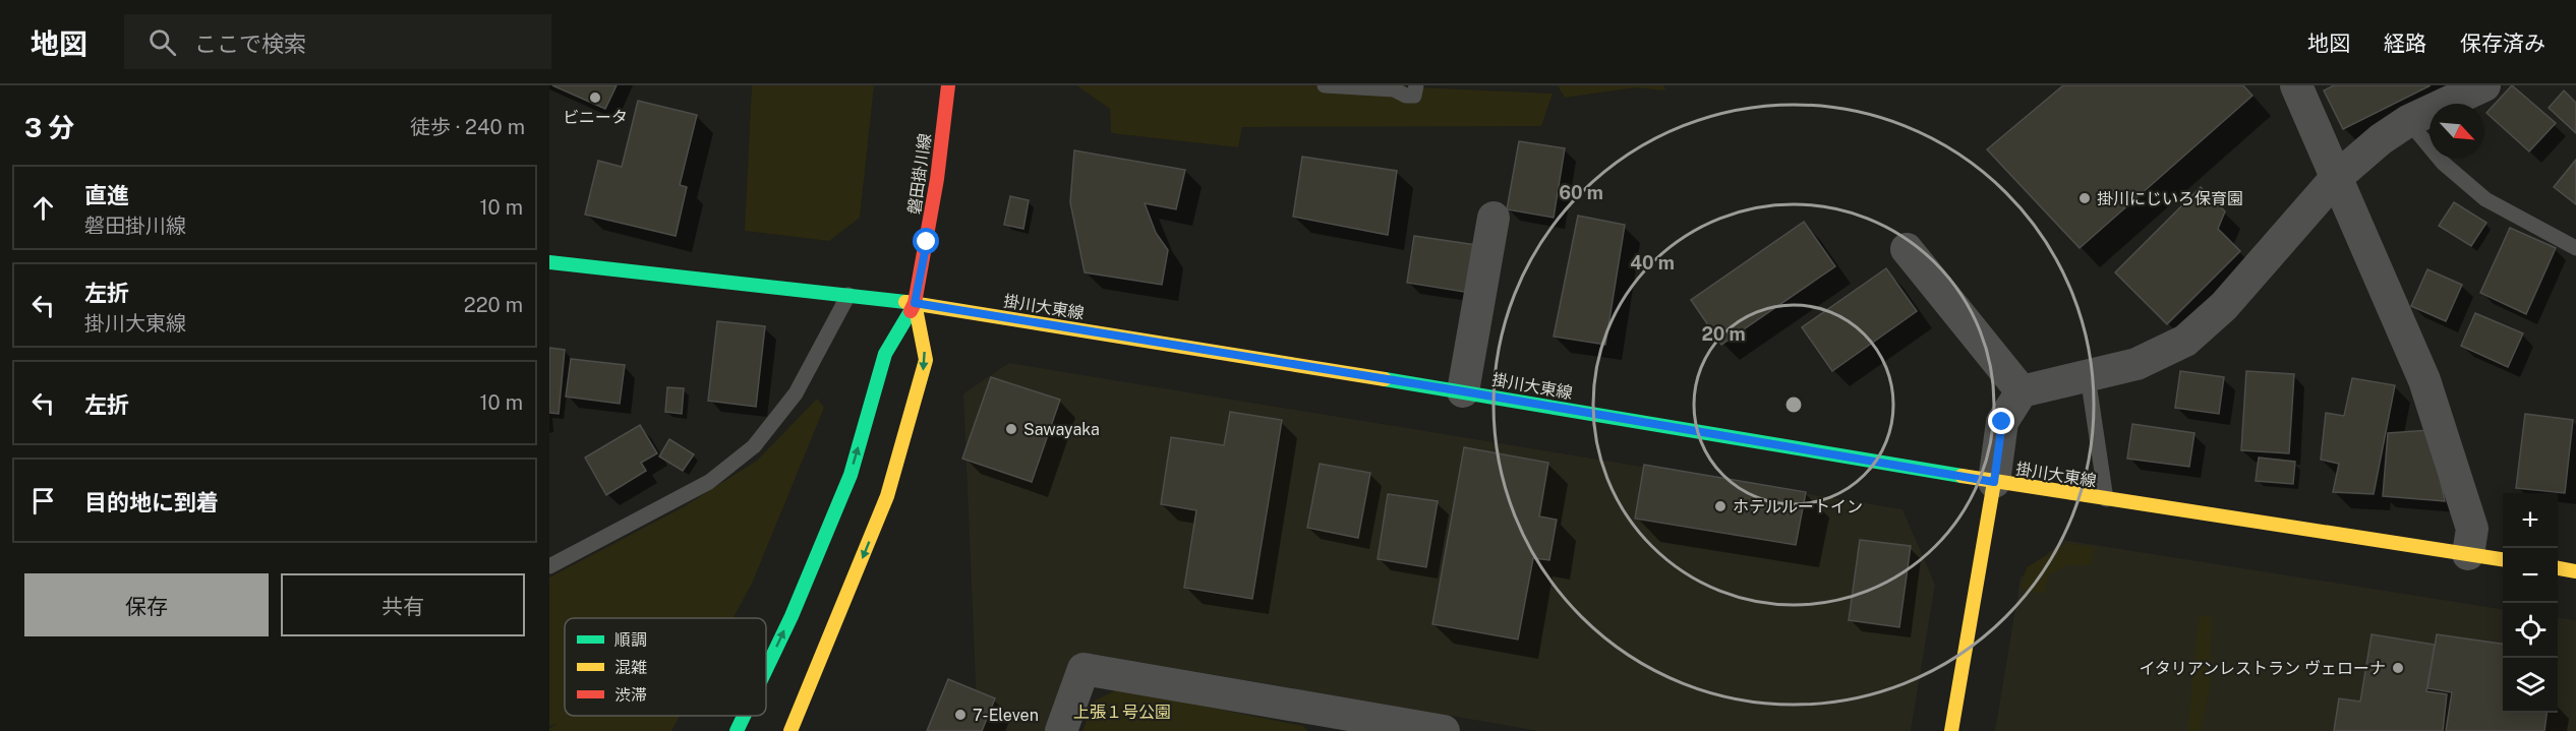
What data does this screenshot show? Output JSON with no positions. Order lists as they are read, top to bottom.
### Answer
{
  "streets": {
    "main road": ["磐田掛川線", "掛川大東線"]
  },
  "crossings": [
    ["磐田掛川線", "掛川大東線"]
  ],
  "parks": ["上張１号公園"],
  "places": [
    "ビニータ",
    "掛川にじいろ保育園",
    "Sawayaka",
    "ホテルルートイン",
    "イタリアンレストラン ヴェローナ",
    "7-Eleven"
  ],
  "legend": ["順調", "混雑", "渋滞"],
  "north": "bottom right",
  "page": {
    "header": "地図",
    "search": "ここで検索",
    "nav": ["地図", "経路", "保存済み"],
    "heading": ["3 分", "徒歩 · 240 m"],
    "list": [
      ["直進", "磐田掛川線", "10 m"],
      ["左折", "掛川大東線", "220 m"],
      ["左折", "10 m"],
      "目的地に到着"
    ],
    "map_buttons": ["+", "−"],
    "buttons": ["保存", "共有"]
  },
  "rings": ["60 m", "40 m", "20 m"]
}
